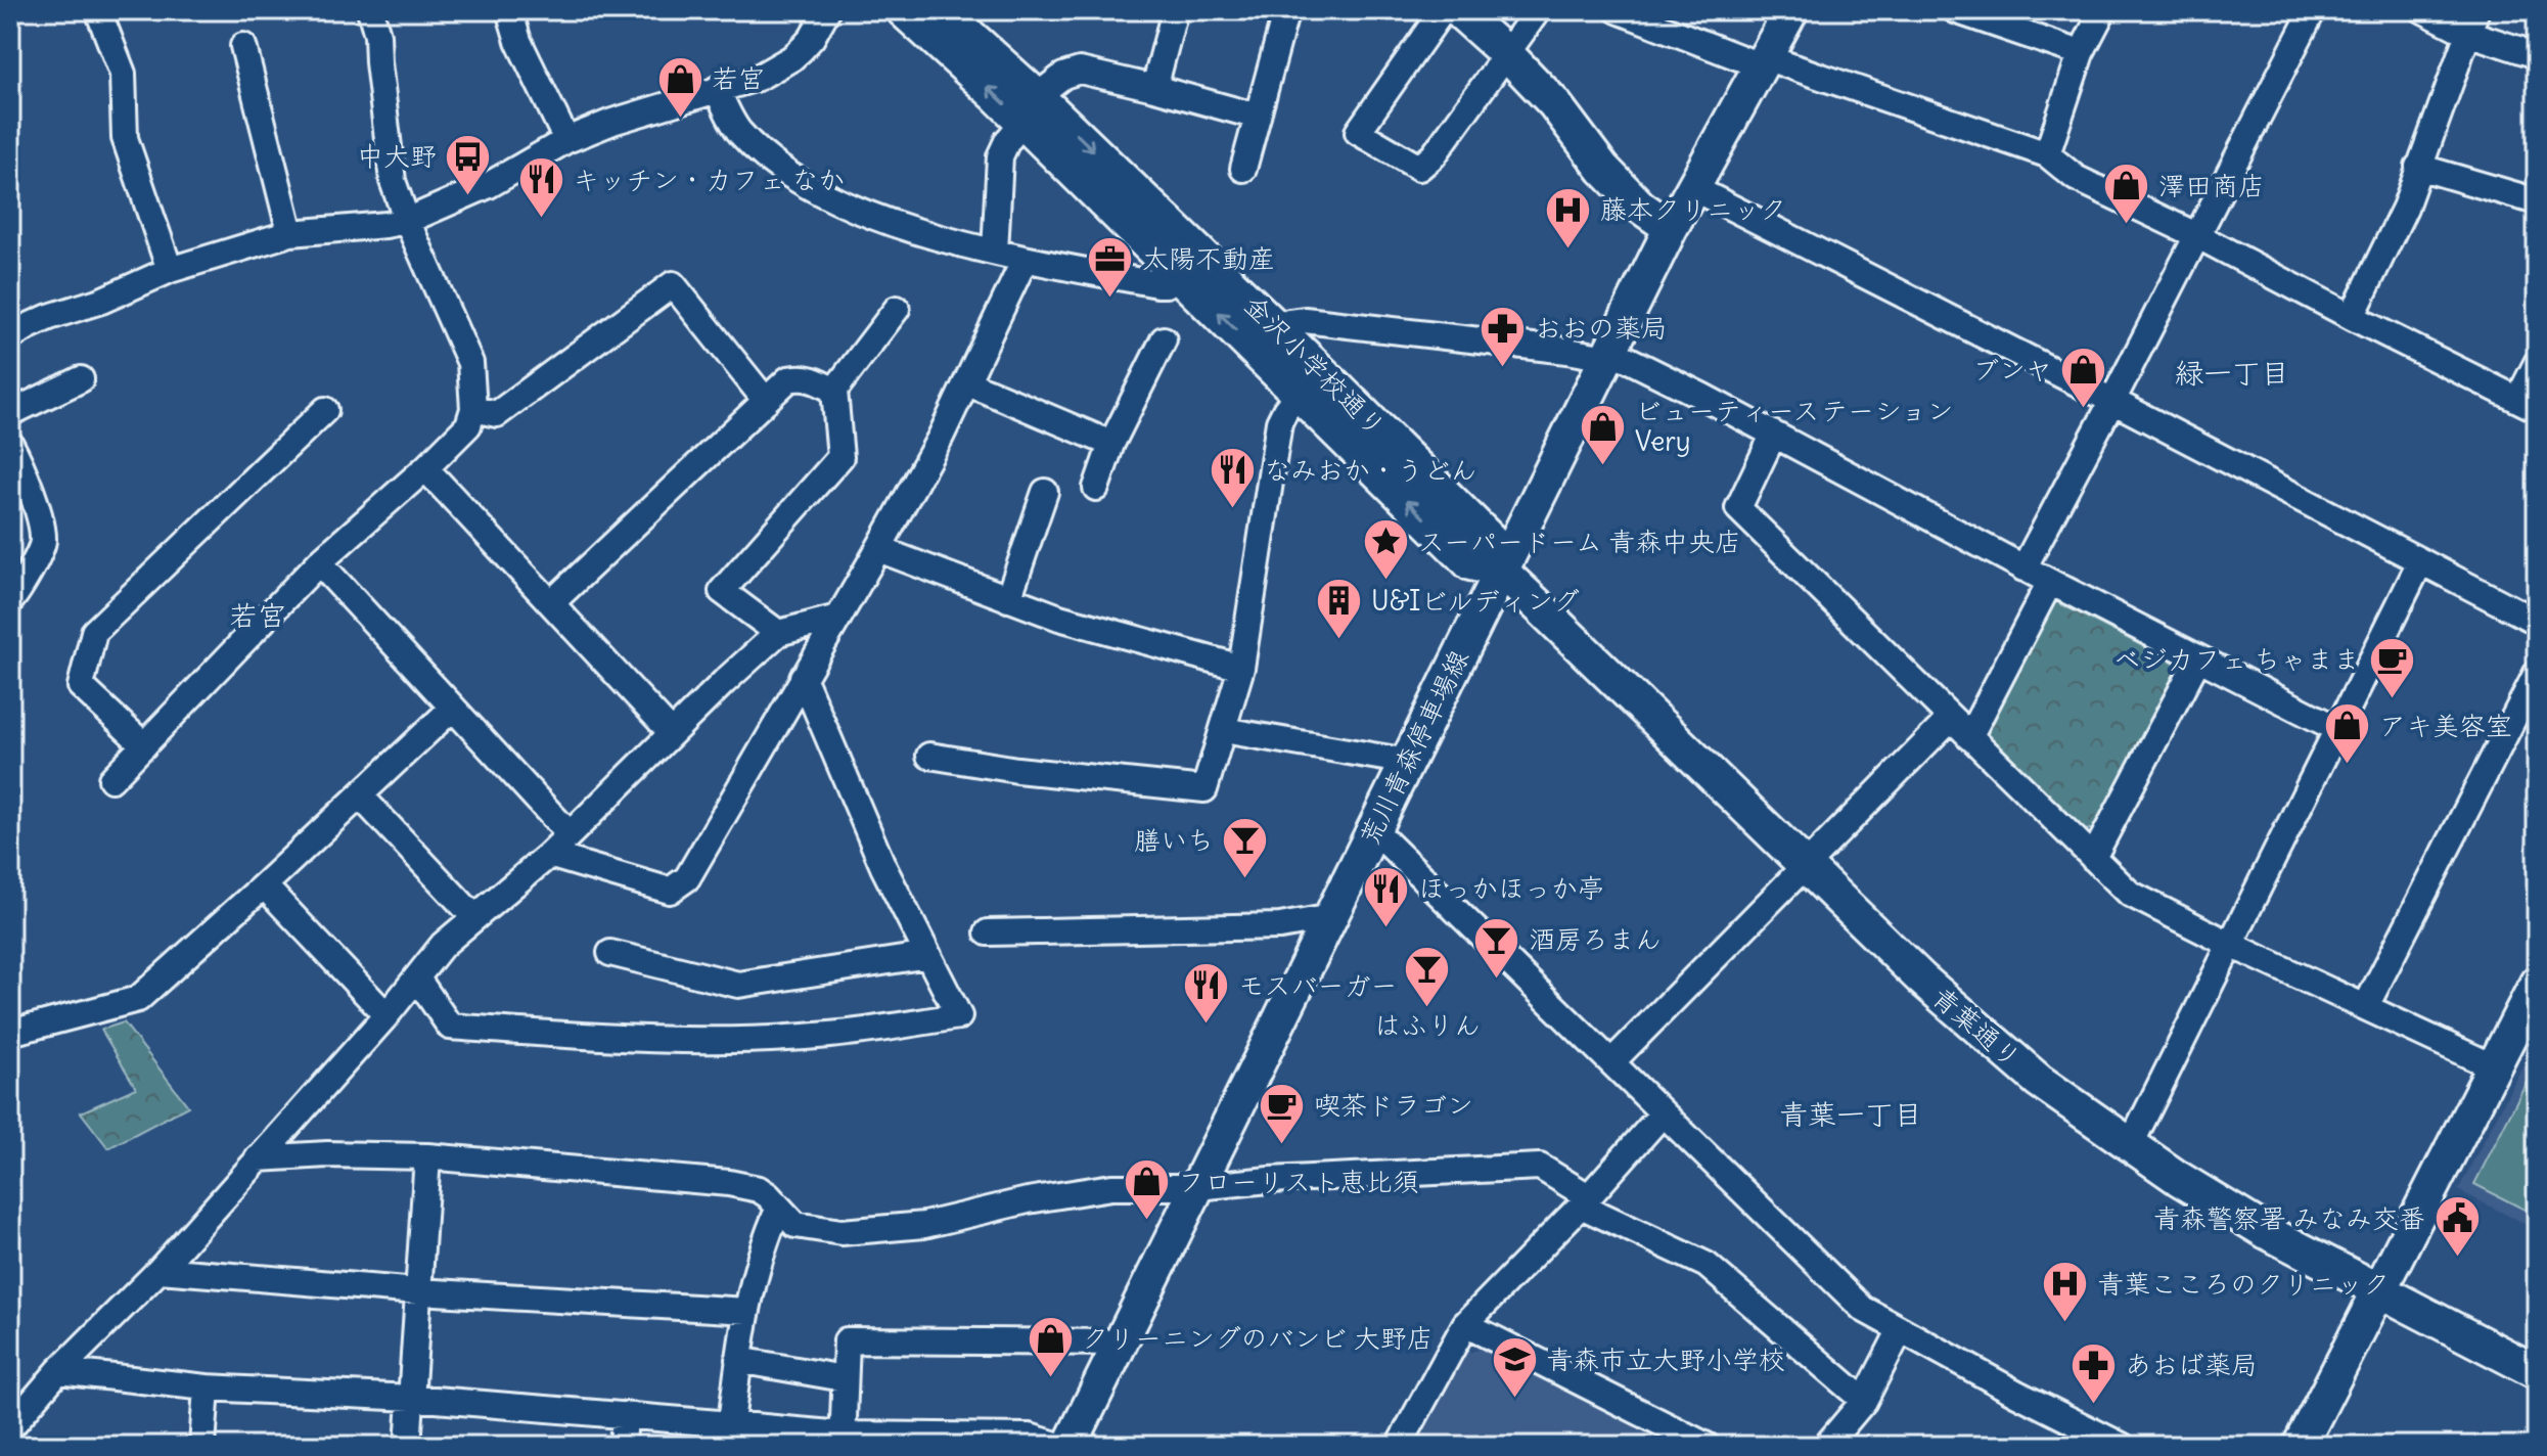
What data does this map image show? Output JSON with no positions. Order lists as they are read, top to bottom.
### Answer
{
  "streets": {
    "street": ["金沢小学校通り", "荒川青森停車場線", "青葉通り"]
  },
  "crossings": [
    ["金沢小学校通り", "荒川青森停車場線"],
    ["金沢小学校通り", "青葉通り"],
    ["荒川青森停車場線", "青葉通り"]
  ],
  "districts": ["緑一丁目", "若宮", "青葉一丁目"],
  "places": {
    "shop": [
      "若宮",
      "澤田商店",
      "ブンヤ",
      "ビューティーステーション Very",
      "アキ美容室",
      "フローリスト恵比須",
      "クリーニングのバンビ 大野店"
    ],
    "bus stop": ["中大野"],
    "restaurant": [
      "キッチン・カフェ なか",
      "なみおか・うどん",
      "ほっかほっか亭",
      "モスバーガー"
    ],
    "hospital": ["藤本クリニック", "青葉こころのクリニック"],
    "office": ["太陽不動産"],
    "pharmacy": ["おおの薬局", "あおば薬局"],
    "place": ["スーパードーム 青森中央店"],
    "building": ["U&Iビルディング"],
    "cafe": ["ベジカフェ ちゃまま", "喫茶ドラゴン"],
    "bar": ["膳いち", "酒房ろまん", "はふりん"],
    "public building": ["青森警察署 みなみ交番"],
    "school or university": ["青森市立大野小学校"]
  }
}
